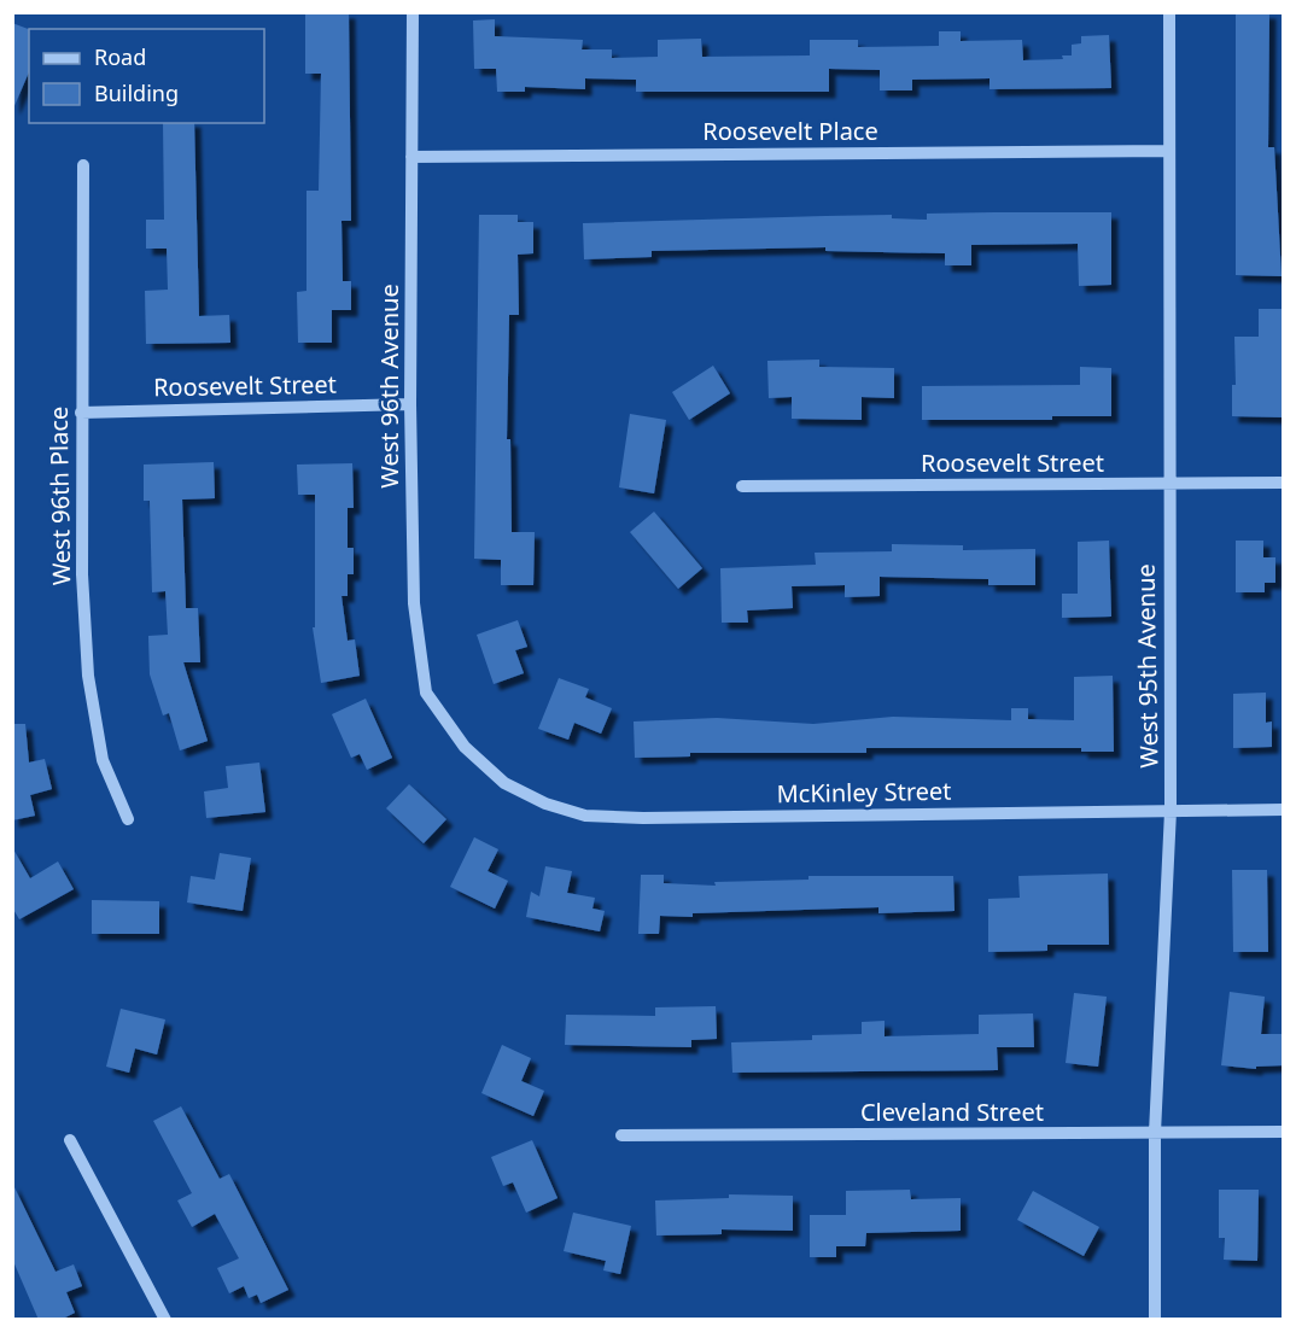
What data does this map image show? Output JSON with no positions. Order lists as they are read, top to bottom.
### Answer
{
  "streets": {
    "street": [
      "Roosevelt Place",
      "Roosevelt Street",
      "West 96th Avenue",
      "West 96th Place",
      "West 95th Avenue",
      "McKinley Street",
      "Cleveland Street"
    ]
  },
  "crossings": [
    ["Roosevelt Place", "West 96th Avenue"],
    ["Roosevelt Place", "West 95th Avenue"],
    ["Roosevelt Street", "West 96th Avenue"],
    ["Roosevelt Street", "West 96th Place"],
    ["Roosevelt Street", "West 95th Avenue"],
    ["West 96th Avenue", "McKinley Street"],
    ["West 95th Avenue", "McKinley Street"],
    ["West 95th Avenue", "Cleveland Street"]
  ],
  "legend": ["Road", "Building"]
}
